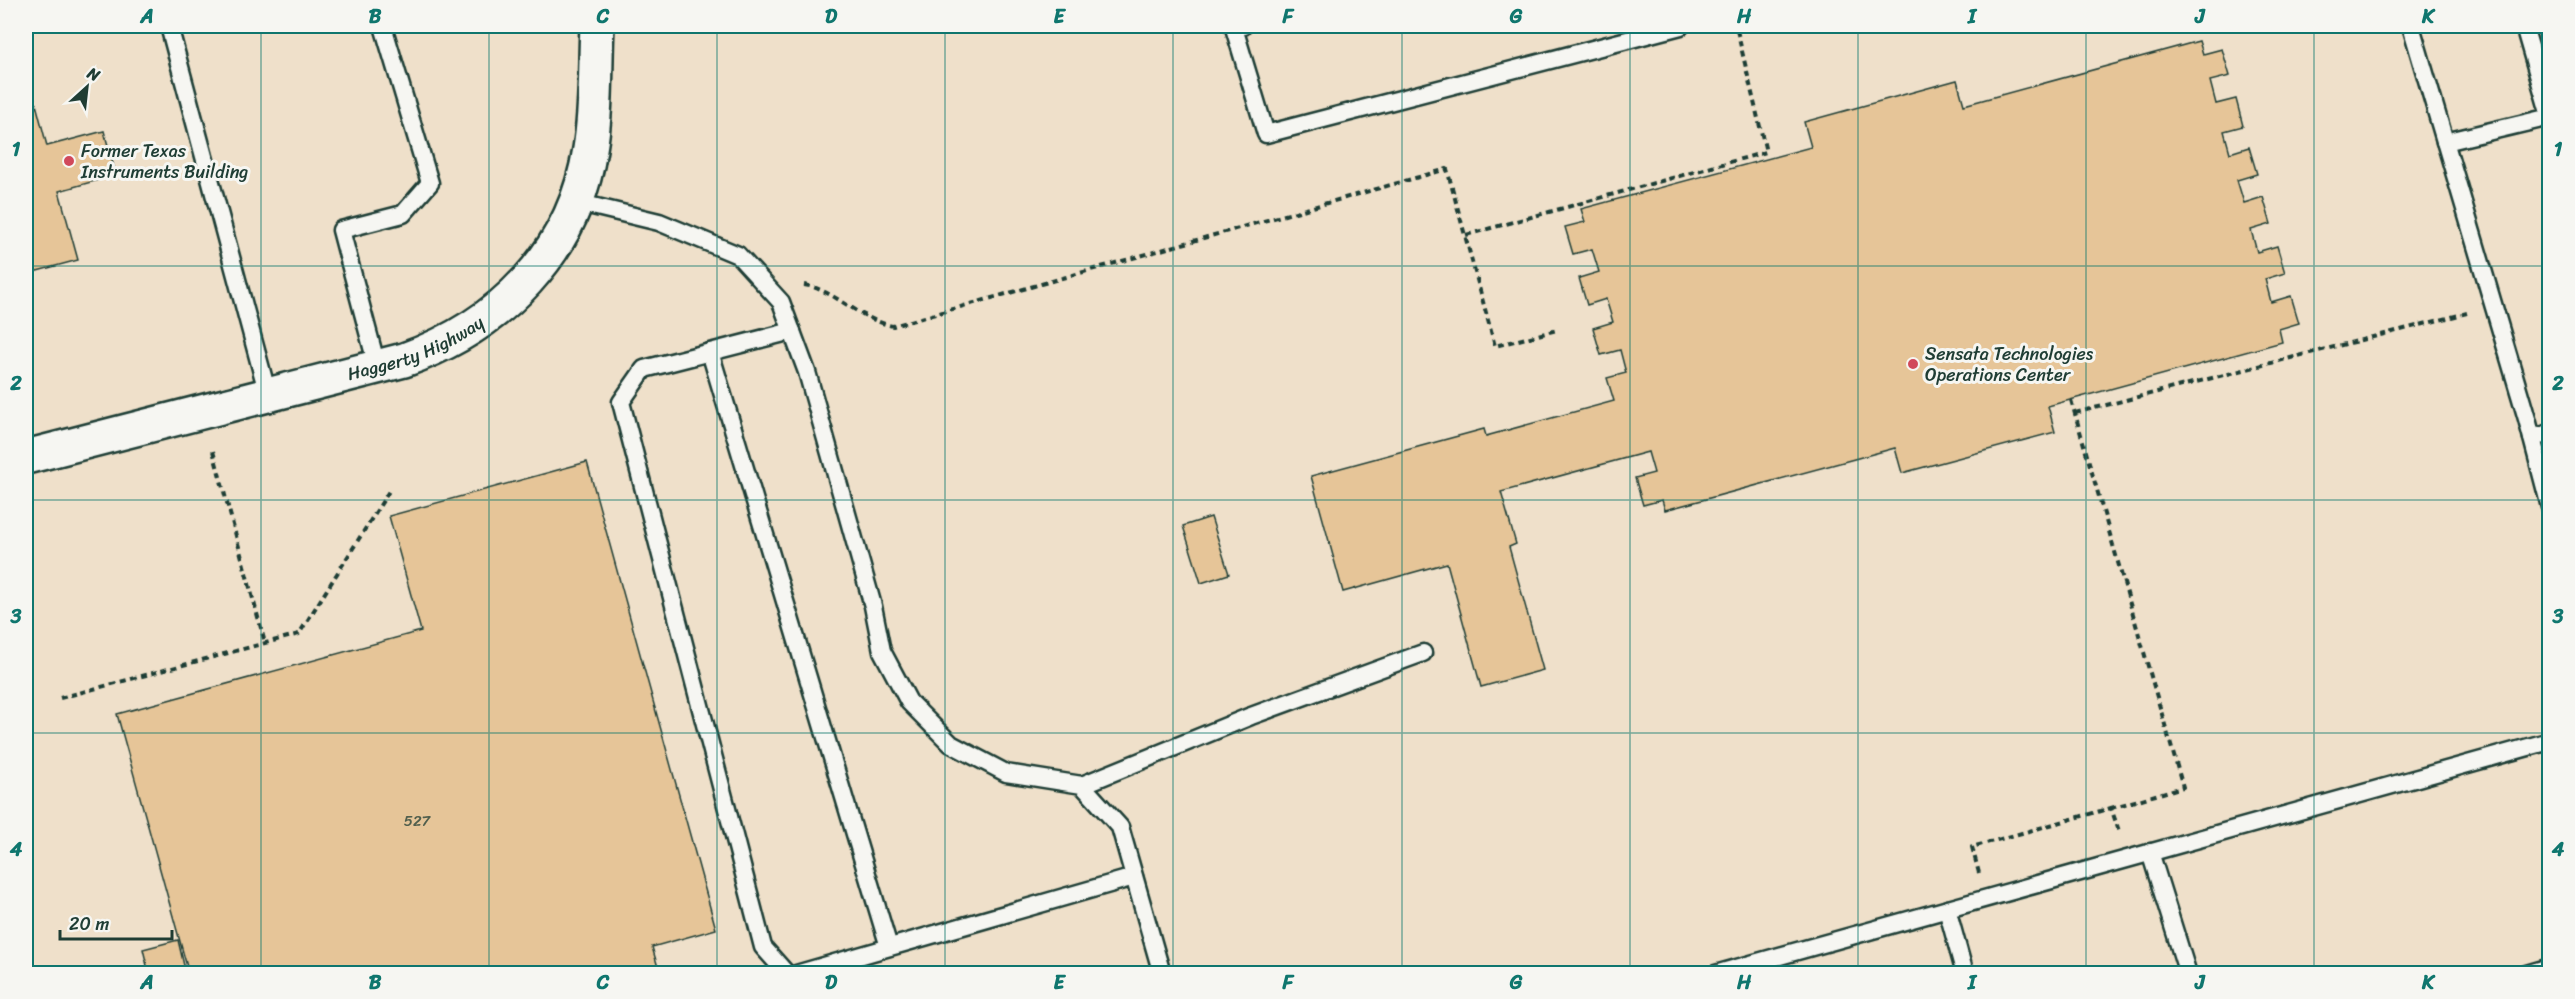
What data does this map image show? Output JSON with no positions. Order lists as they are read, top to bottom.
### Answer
{
  "streets": {
    "street": ["Haggerty Highway"]
  },
  "places": ["Former Texas Instruments Building", "Sensata Technologies Operations Center"],
  "house_numbers": ["527"],
  "scale_bar": "20 m",
  "north": "top right",
  "grid": {
    "columns": [
      "A",
      "B",
      "C",
      "D",
      "E",
      "F",
      "G",
      "H",
      "I",
      "J",
      "K"
    ],
    "rows": [
      "1",
      "2",
      "3",
      "4"
    ]
  }
}
